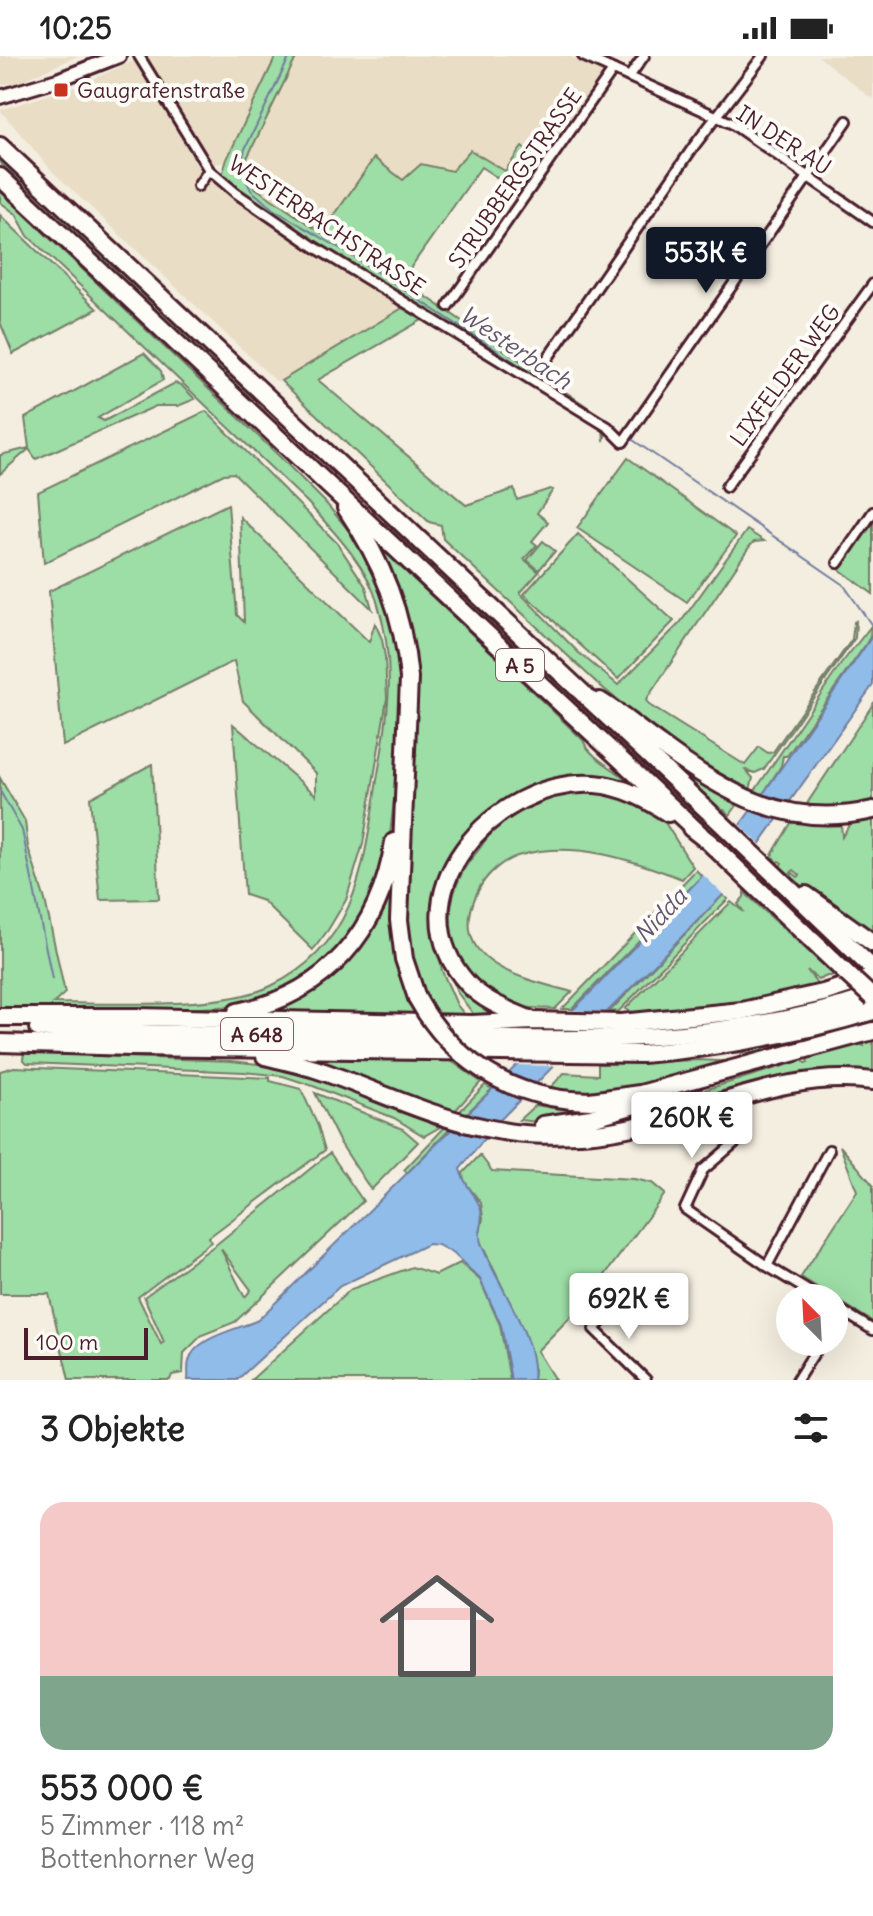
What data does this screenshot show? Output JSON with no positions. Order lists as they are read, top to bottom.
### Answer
{
  "streets": {
    "highway": ["A 5", "A 648"],
    "street": [
      "IN DER AU",
      "STRUBBERGSTRASSE",
      "WESTERBACHSTRASSE",
      "LIXFELDER WEG"
    ]
  },
  "crossings": [
    ["IN DER AU", "STRUBBERGSTRASSE"],
    ["IN DER AU", "WESTERBACHSTRASSE"],
    ["A 5", "A 648"]
  ],
  "water": ["Westerbach", "Nidda"],
  "places": {
    "transit": ["Gaugrafenstraße"]
  },
  "scale_bar": "100 m",
  "north": "top left",
  "page": {
    "status": "10:25",
    "price": ["553K €", "260K €", "692K €"],
    "scale": "100 m",
    "heading": "3 Objekte",
    "list": [
      {
        "name": "553 000 €",
        "note": "5 Zimmer · 118 m² · Bottenhorner Weg"
      }
    ]
  }
}
